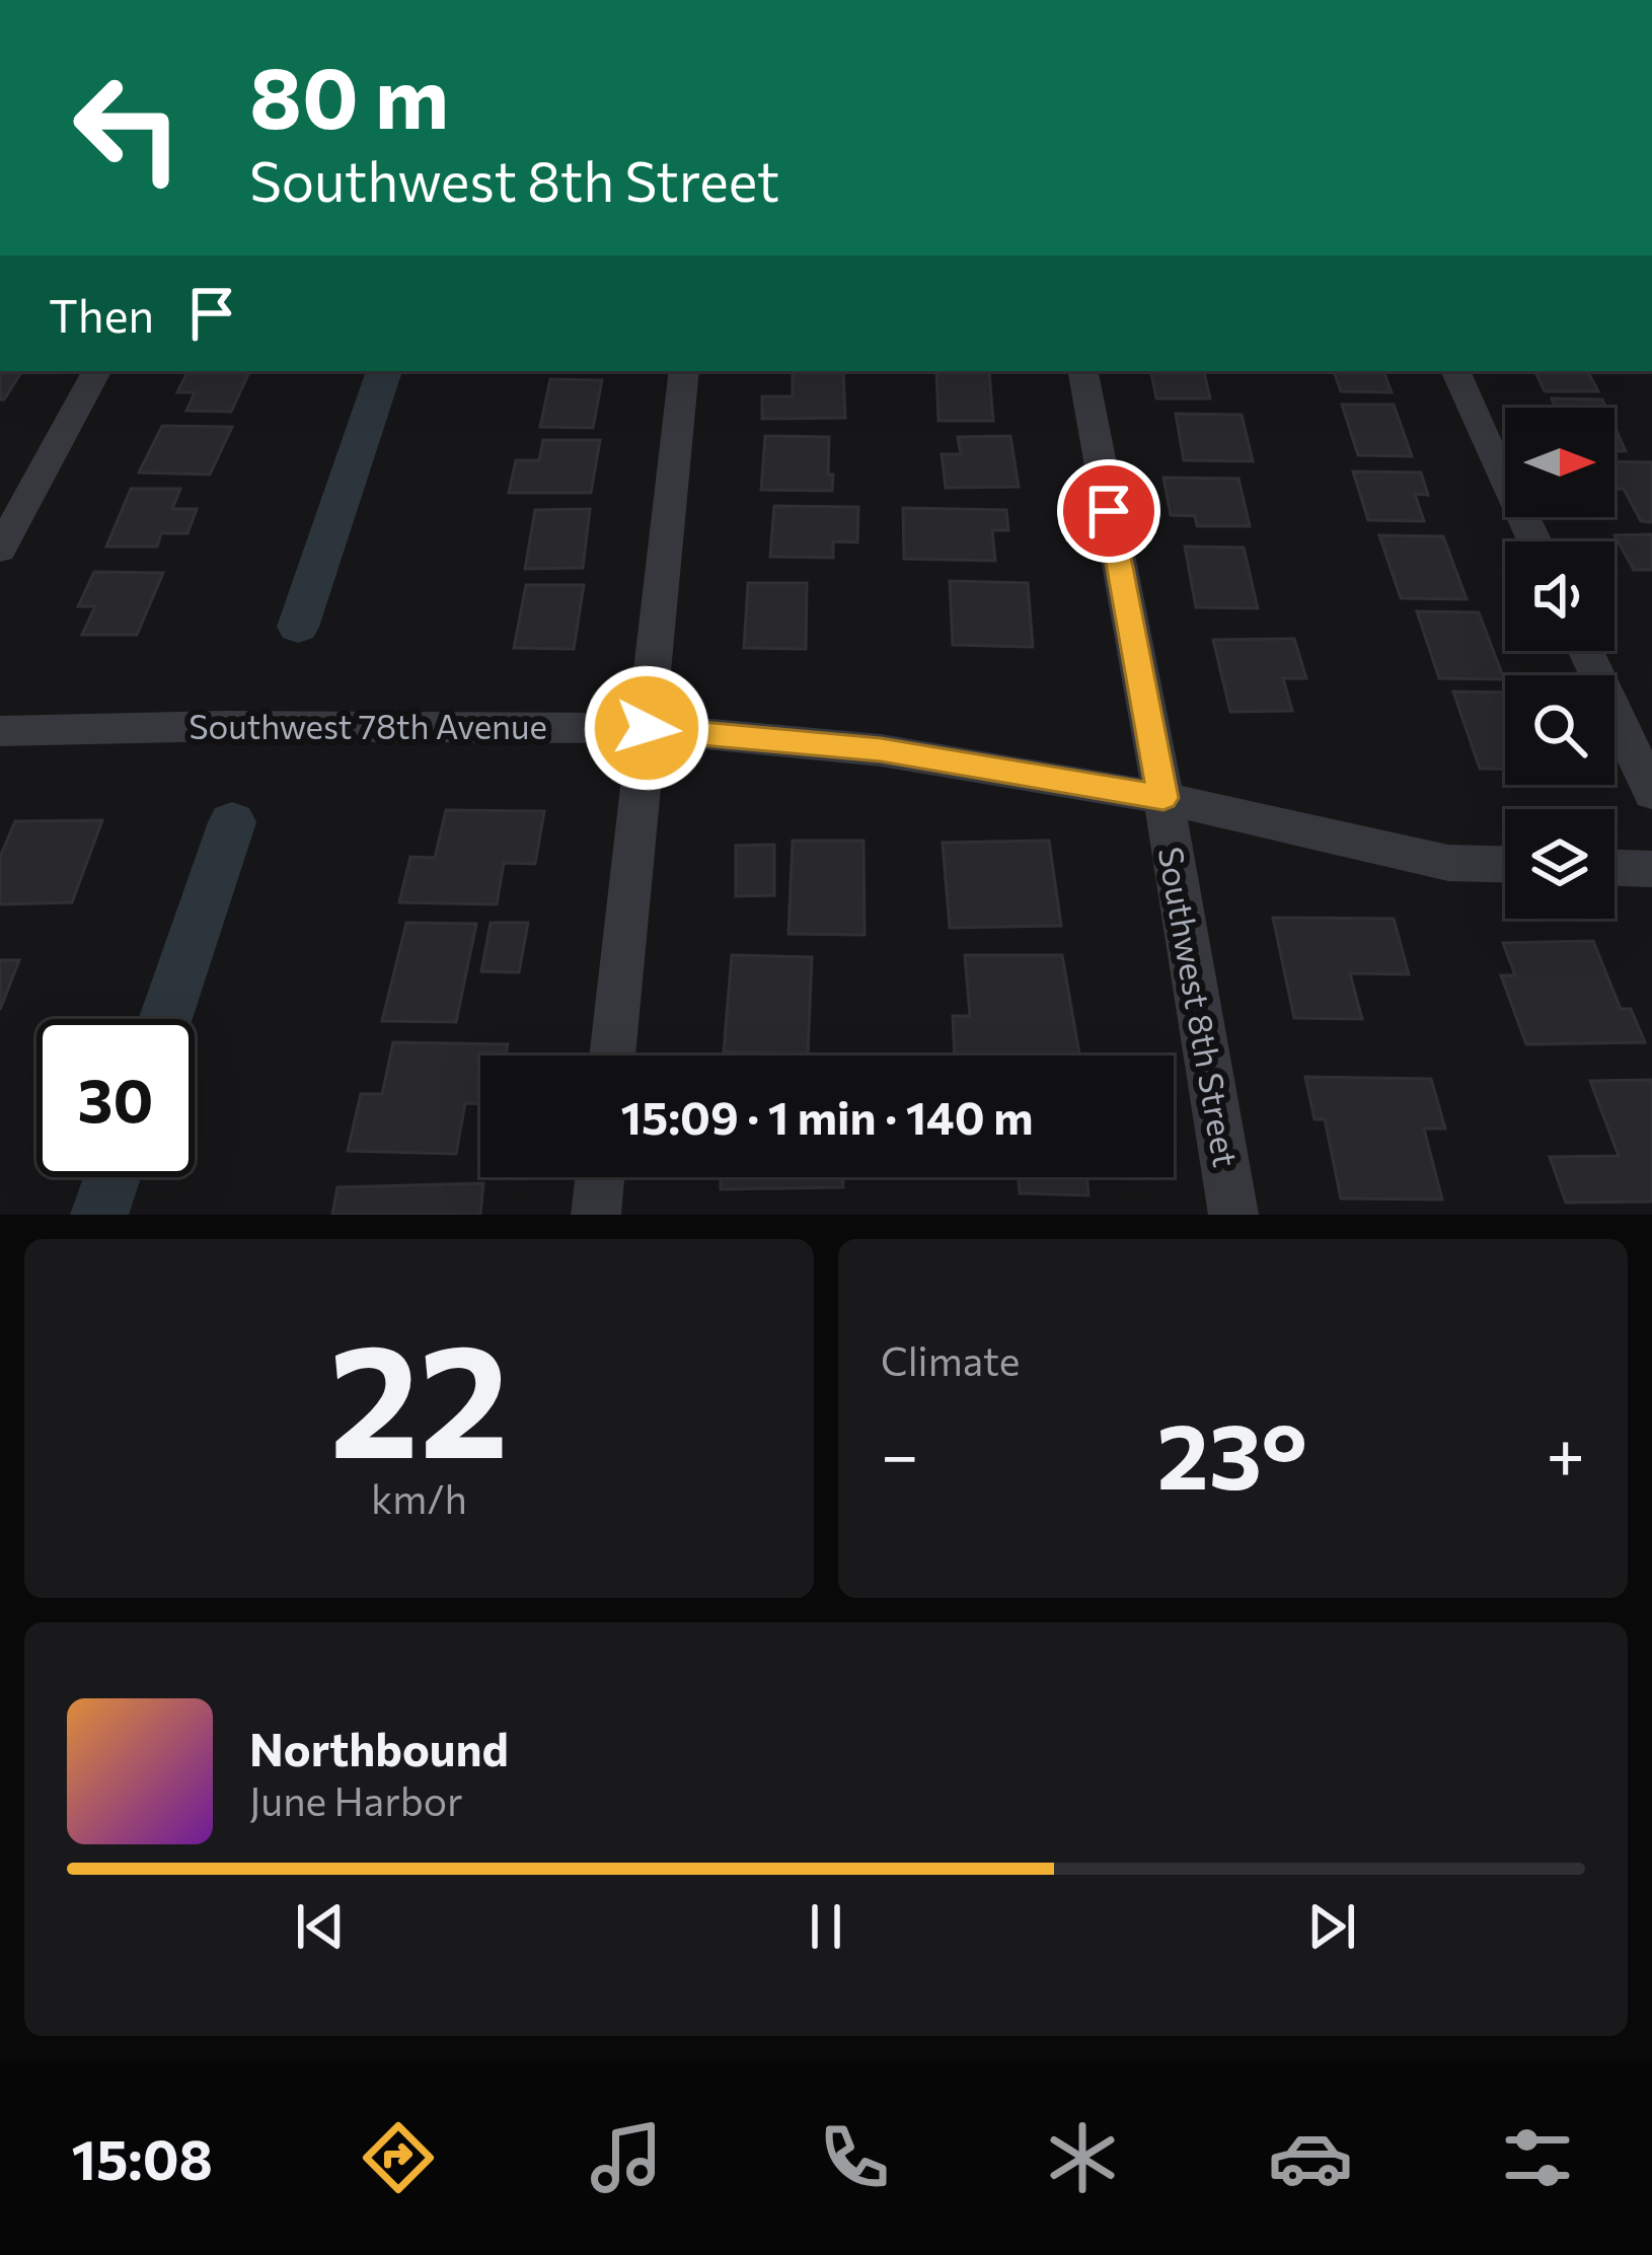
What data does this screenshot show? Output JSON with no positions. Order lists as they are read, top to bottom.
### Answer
{
  "streets": {
    "street": ["Southwest 78th Avenue", "Southwest 8th Street"]
  },
  "crossings": [
    ["Southwest 78th Avenue", "Southwest 8th Street"]
  ],
  "north": "right",
  "page": {
    "turn": ["80 m", "Southwest 8th Street"],
    "then": "Then",
    "limit": "30",
    "trip": "15:09 · 1 min · 140 m",
    "tile": [
      ["22", "km/h"],
      "Climate"
    ],
    "heat": ["−", "23°", "+"],
    "song": ["Northbound", "June Harbor"],
    "tabs": "15:08"
  }
}
